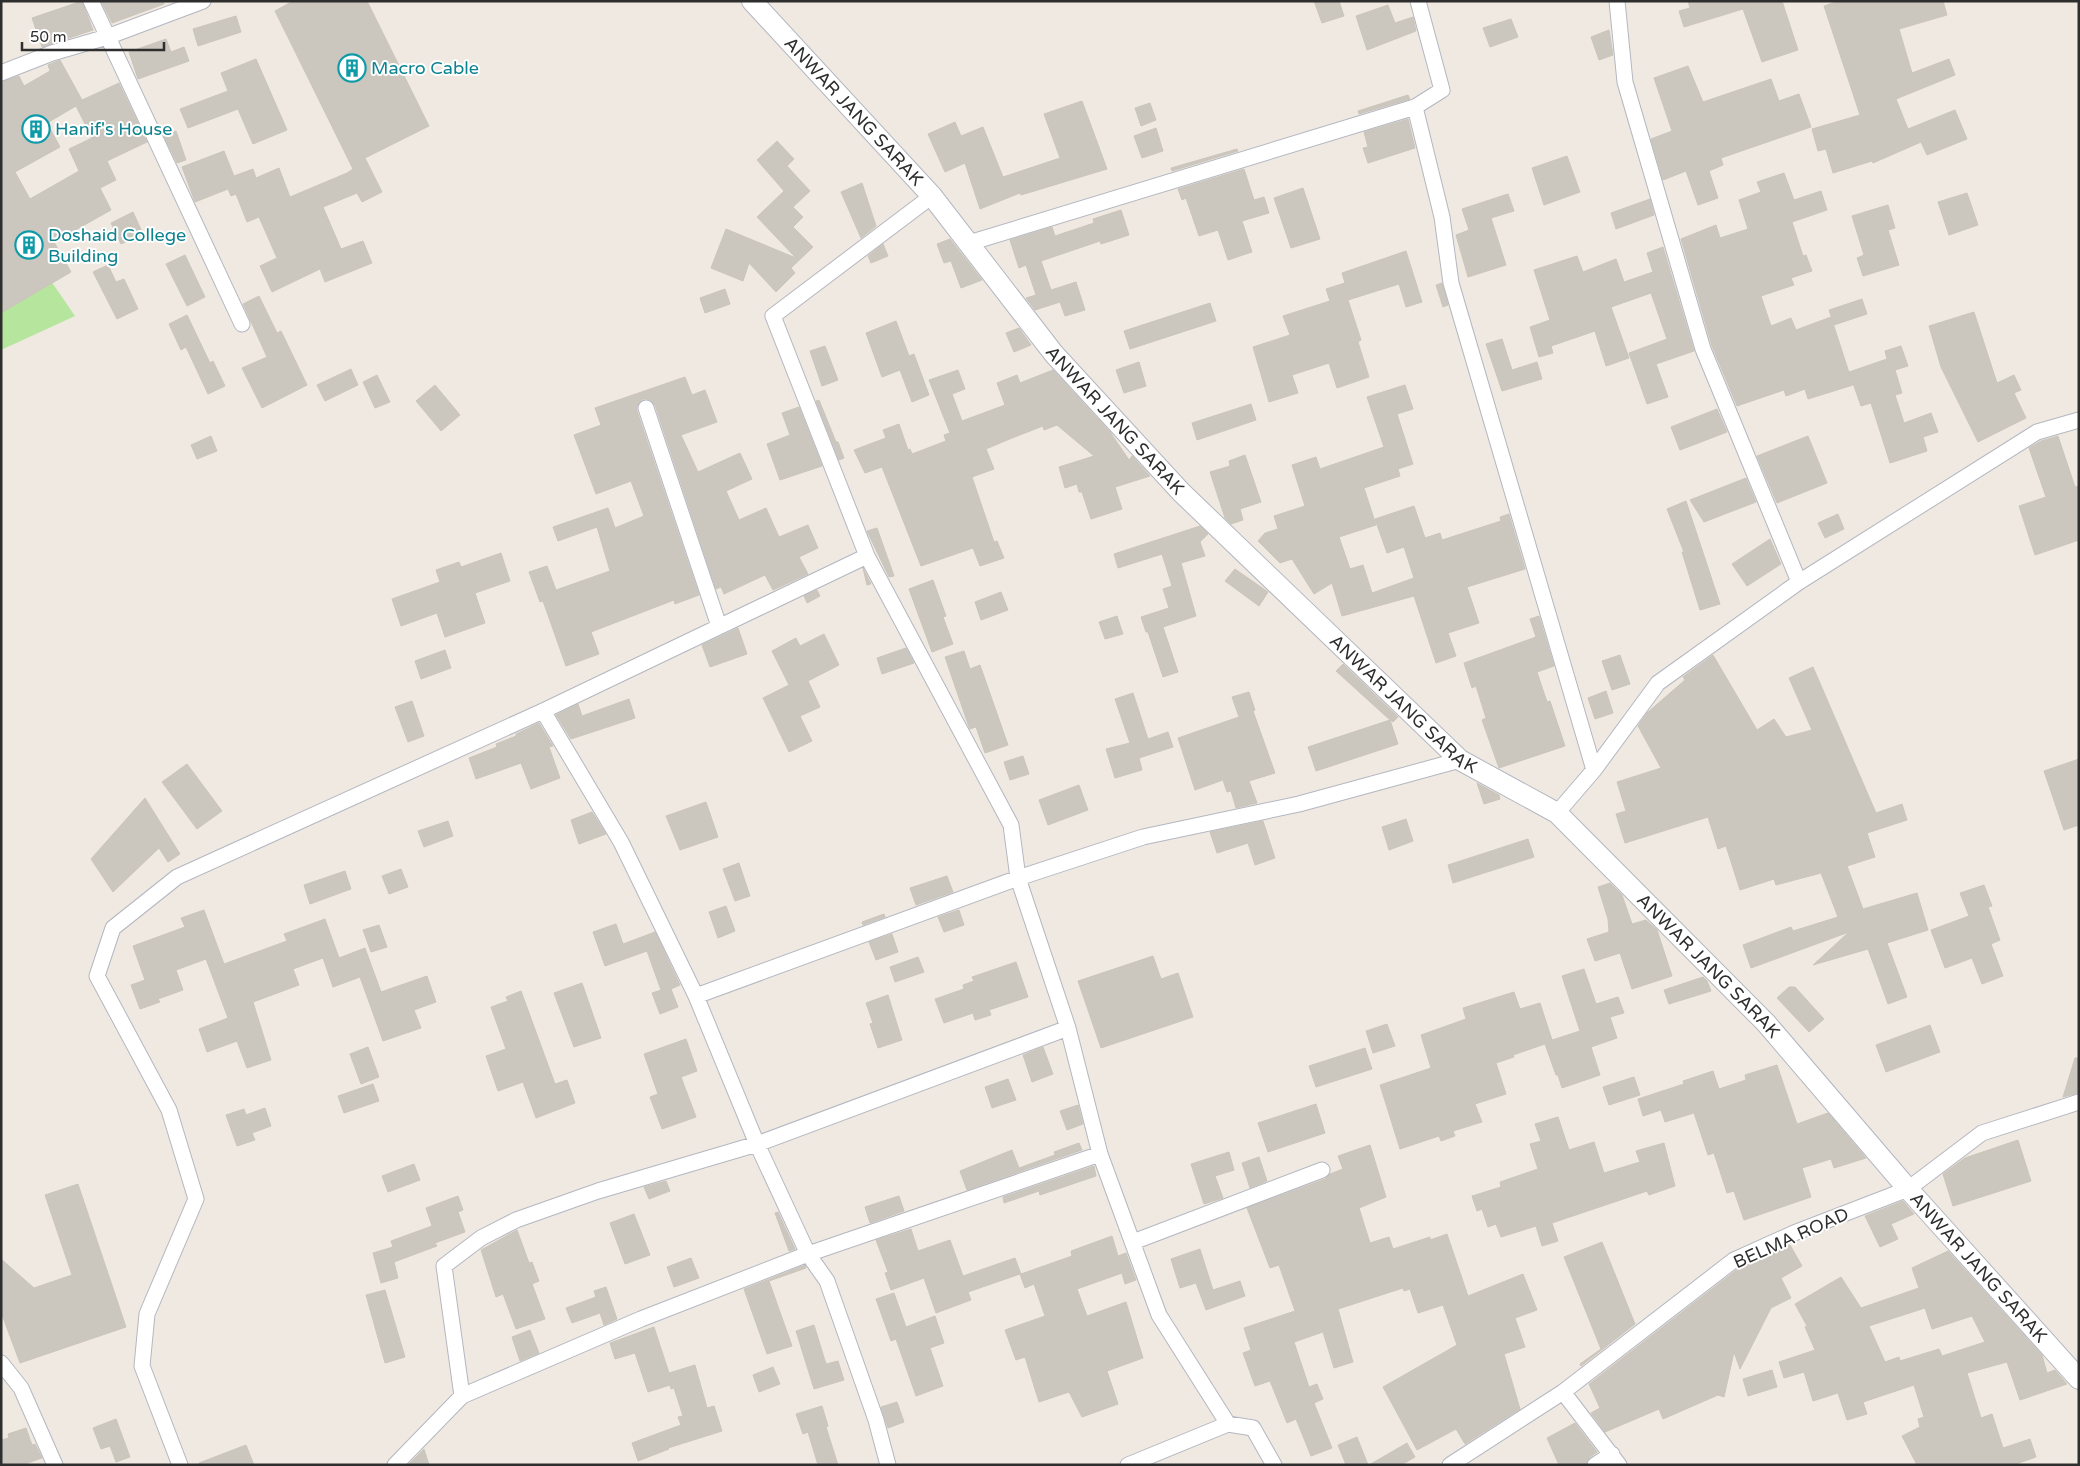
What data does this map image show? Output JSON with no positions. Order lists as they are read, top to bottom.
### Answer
{
  "streets": {
    "main road": ["ANWAR JANG SARAK"],
    "street": ["BELMA ROAD"]
  },
  "crossings": [
    ["ANWAR JANG SARAK", "BELMA ROAD"]
  ],
  "places": {
    "building": ["Macro Cable", "Hanif's House", "Doshaid College Building"]
  },
  "scale_bar": "50 m"
}
